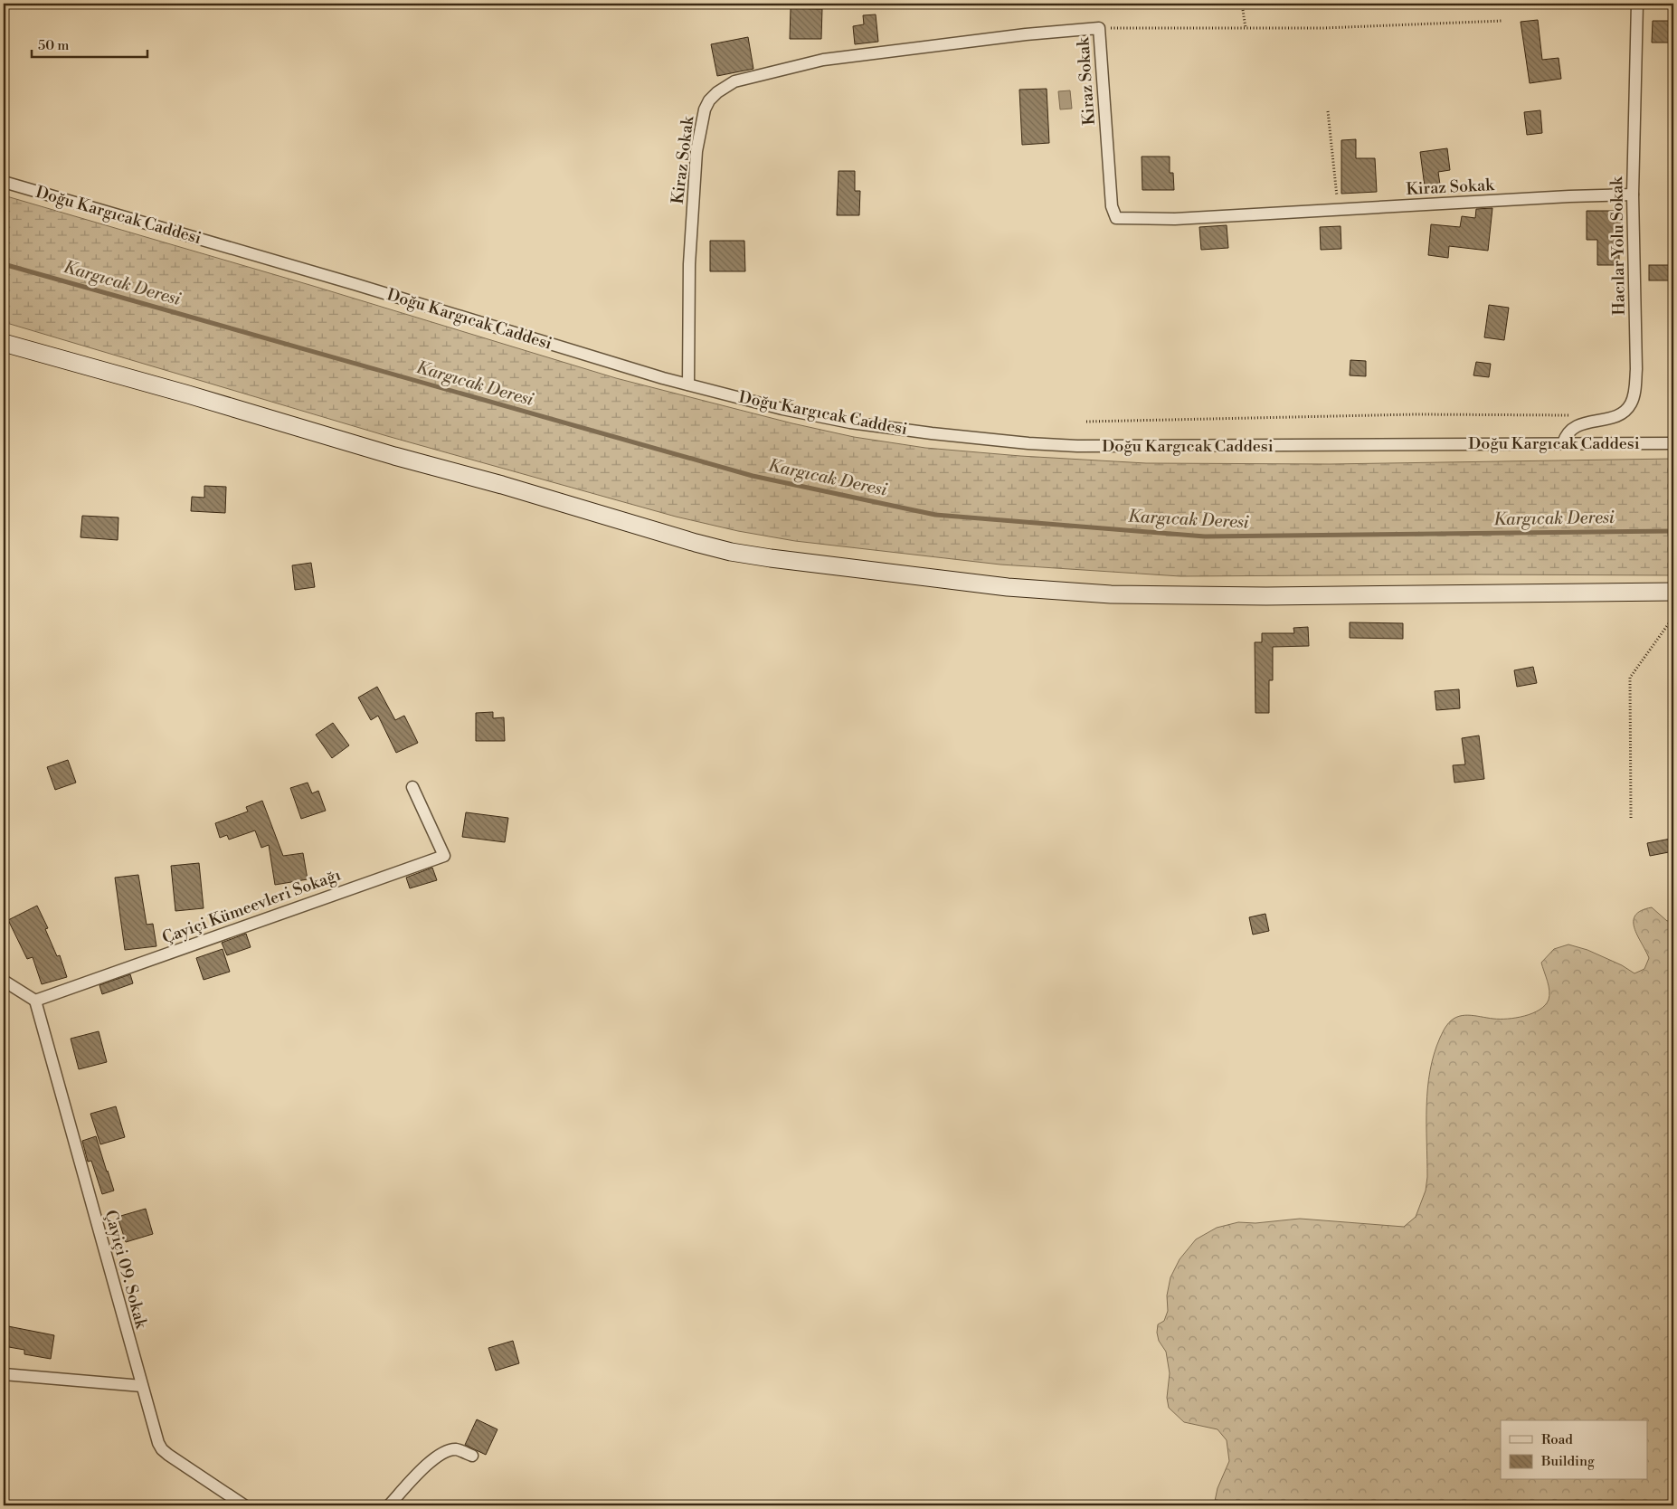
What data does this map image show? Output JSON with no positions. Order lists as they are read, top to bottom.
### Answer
{
  "streets": {
    "street": [
      "Kiraz Sokak",
      "Doğu Kargıcak Caddesi",
      "Hacılar Yolu Sokak",
      "Çayiçi Kümeevleri Sokağı",
      "Çayiçi 09. Sokak"
    ]
  },
  "crossings": [
    ["Kiraz Sokak", "Doğu Kargıcak Caddesi"],
    ["Kiraz Sokak", "Hacılar Yolu Sokak"],
    ["Doğu Kargıcak Caddesi", "Hacılar Yolu Sokak"],
    ["Çayiçi Kümeevleri Sokağı", "Çayiçi 09. Sokak"]
  ],
  "water": ["Kargıcak Deresi"],
  "legend": ["Road", "Building"],
  "scale_bar": "50 m"
}
